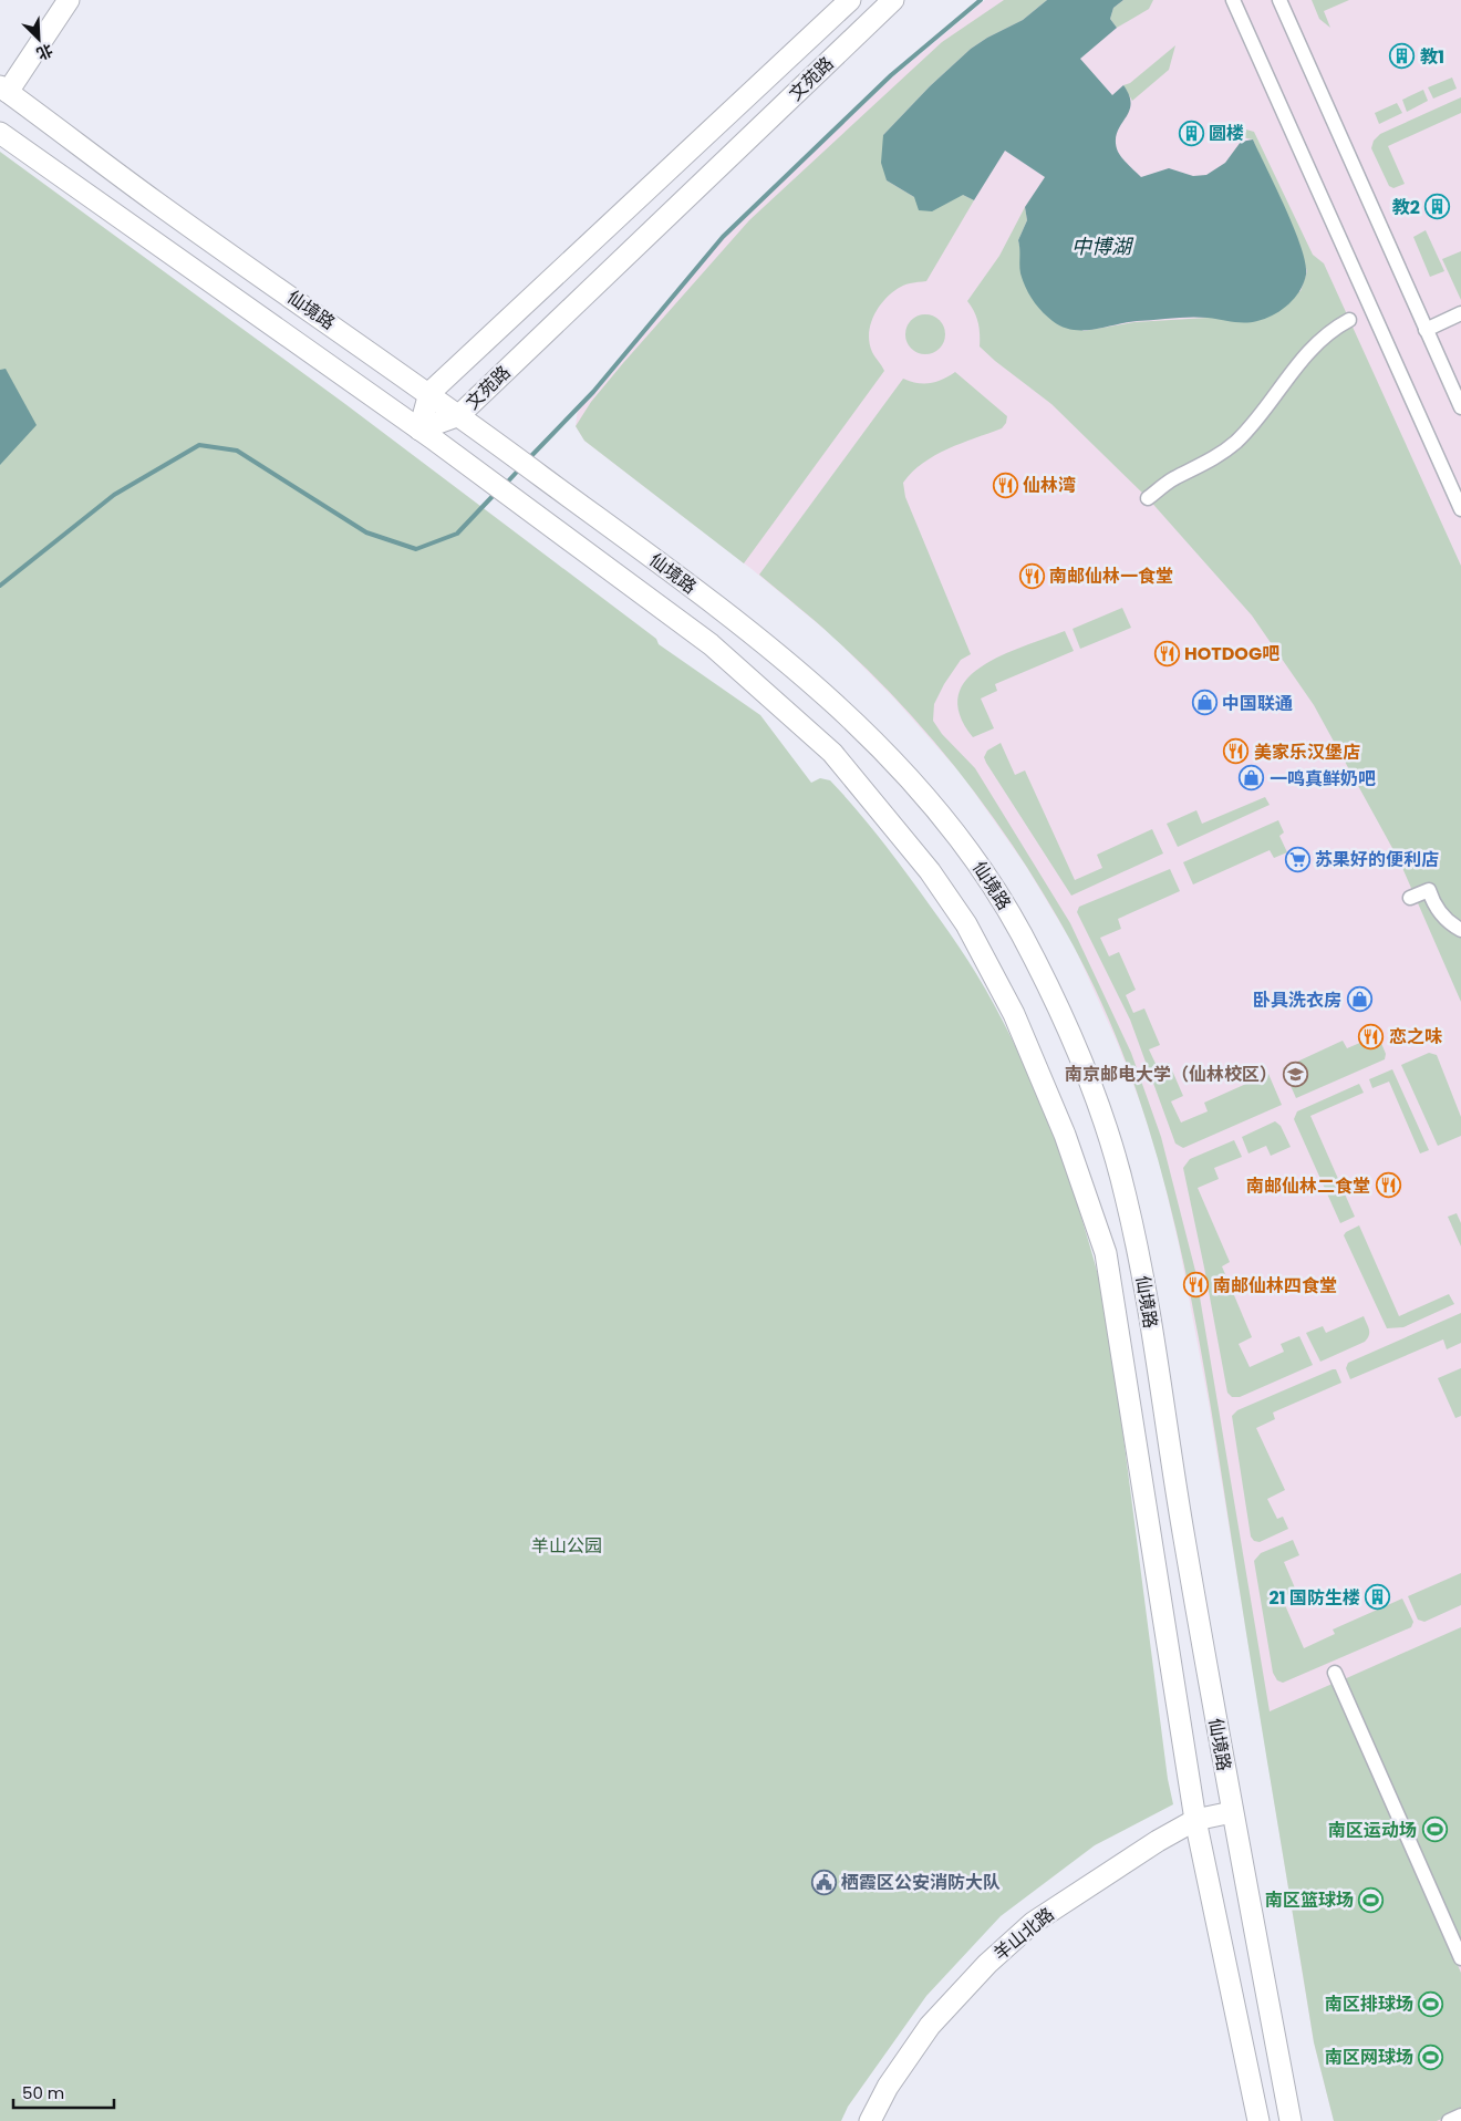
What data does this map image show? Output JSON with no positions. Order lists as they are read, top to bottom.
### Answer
{
  "streets": {
    "main road": ["文苑路", "仙境路", "羊山北路"]
  },
  "crossings": [
    ["文苑路", "仙境路"],
    ["仙境路", "羊山北路"]
  ],
  "water": ["中博湖"],
  "parks": ["羊山公园"],
  "places": {
    "building": [
      "教1",
      "圆楼",
      "教2",
      "21 国防生楼"
    ],
    "restaurant": [
      "仙林湾",
      "南邮仙林一食堂",
      "HOTDOG吧",
      "美家乐汉堡店",
      "恋之味",
      "南邮仙林二食堂",
      "南邮仙林四食堂"
    ],
    "shop": ["中国联通", "一鸣真鲜奶吧", "卧具洗衣房"],
    "supermarket": ["苏果好的便利店"],
    "school or university": ["南京邮电大学（仙林校区）"],
    "sports": [
      "南区运动场",
      "南区篮球场",
      "南区排球场",
      "南区网球场"
    ],
    "public building": ["栖霞区公安消防大队"]
  },
  "scale_bar": "50 m",
  "north": "bottom right"
}
